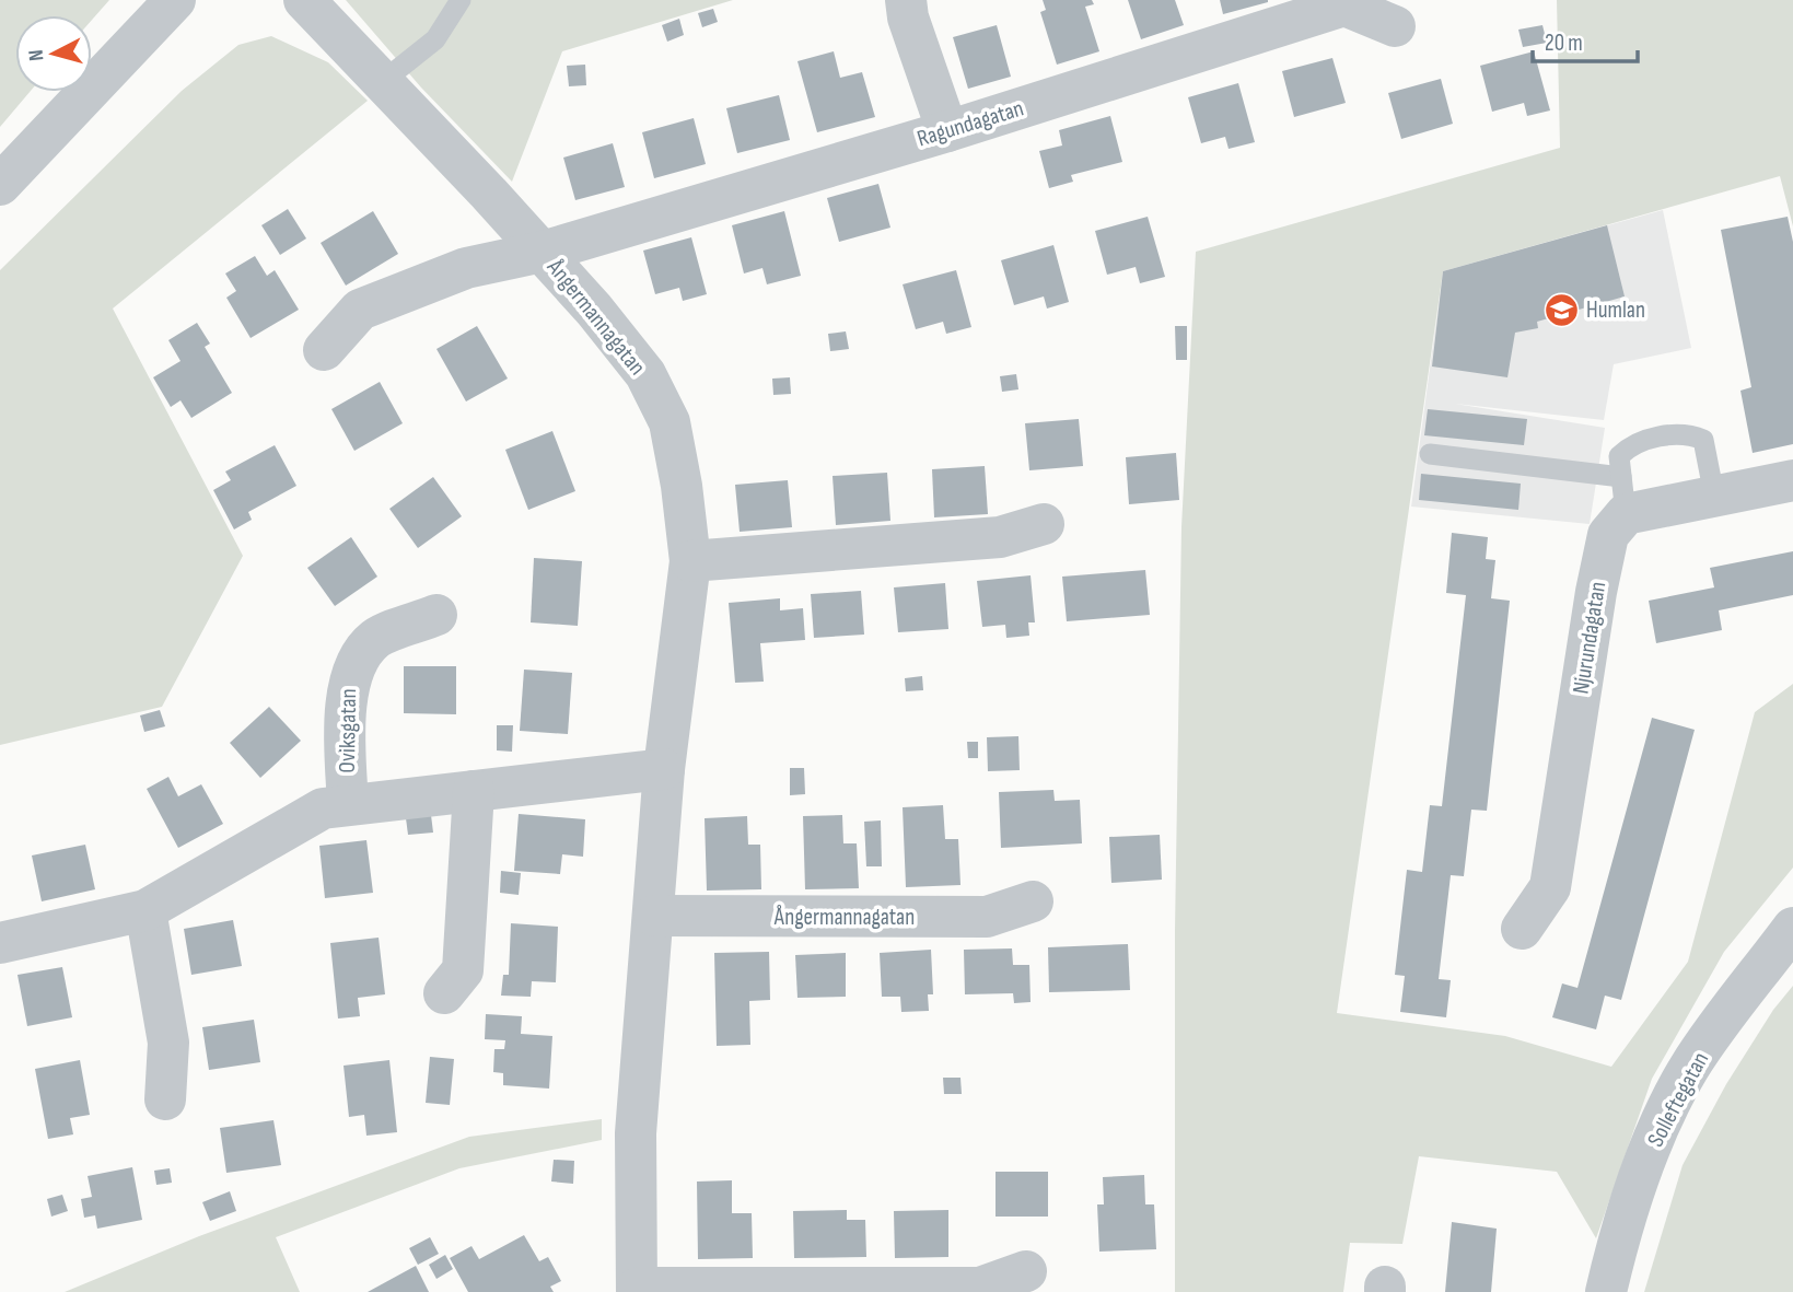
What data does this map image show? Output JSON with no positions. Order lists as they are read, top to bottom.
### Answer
{
  "streets": {
    "street": [
      "Ragundagatan",
      "Ångermannagatan",
      "Njurundagatan",
      "Oviksgatan",
      "Solleftegatan"
    ]
  },
  "crossings": [
    ["Ragundagatan", "Ångermannagatan"],
    ["Ångermannagatan", "Oviksgatan"]
  ],
  "places": {
    "school or university": ["Humlan"]
  },
  "scale_bar": "20 m",
  "north": "left"
}
